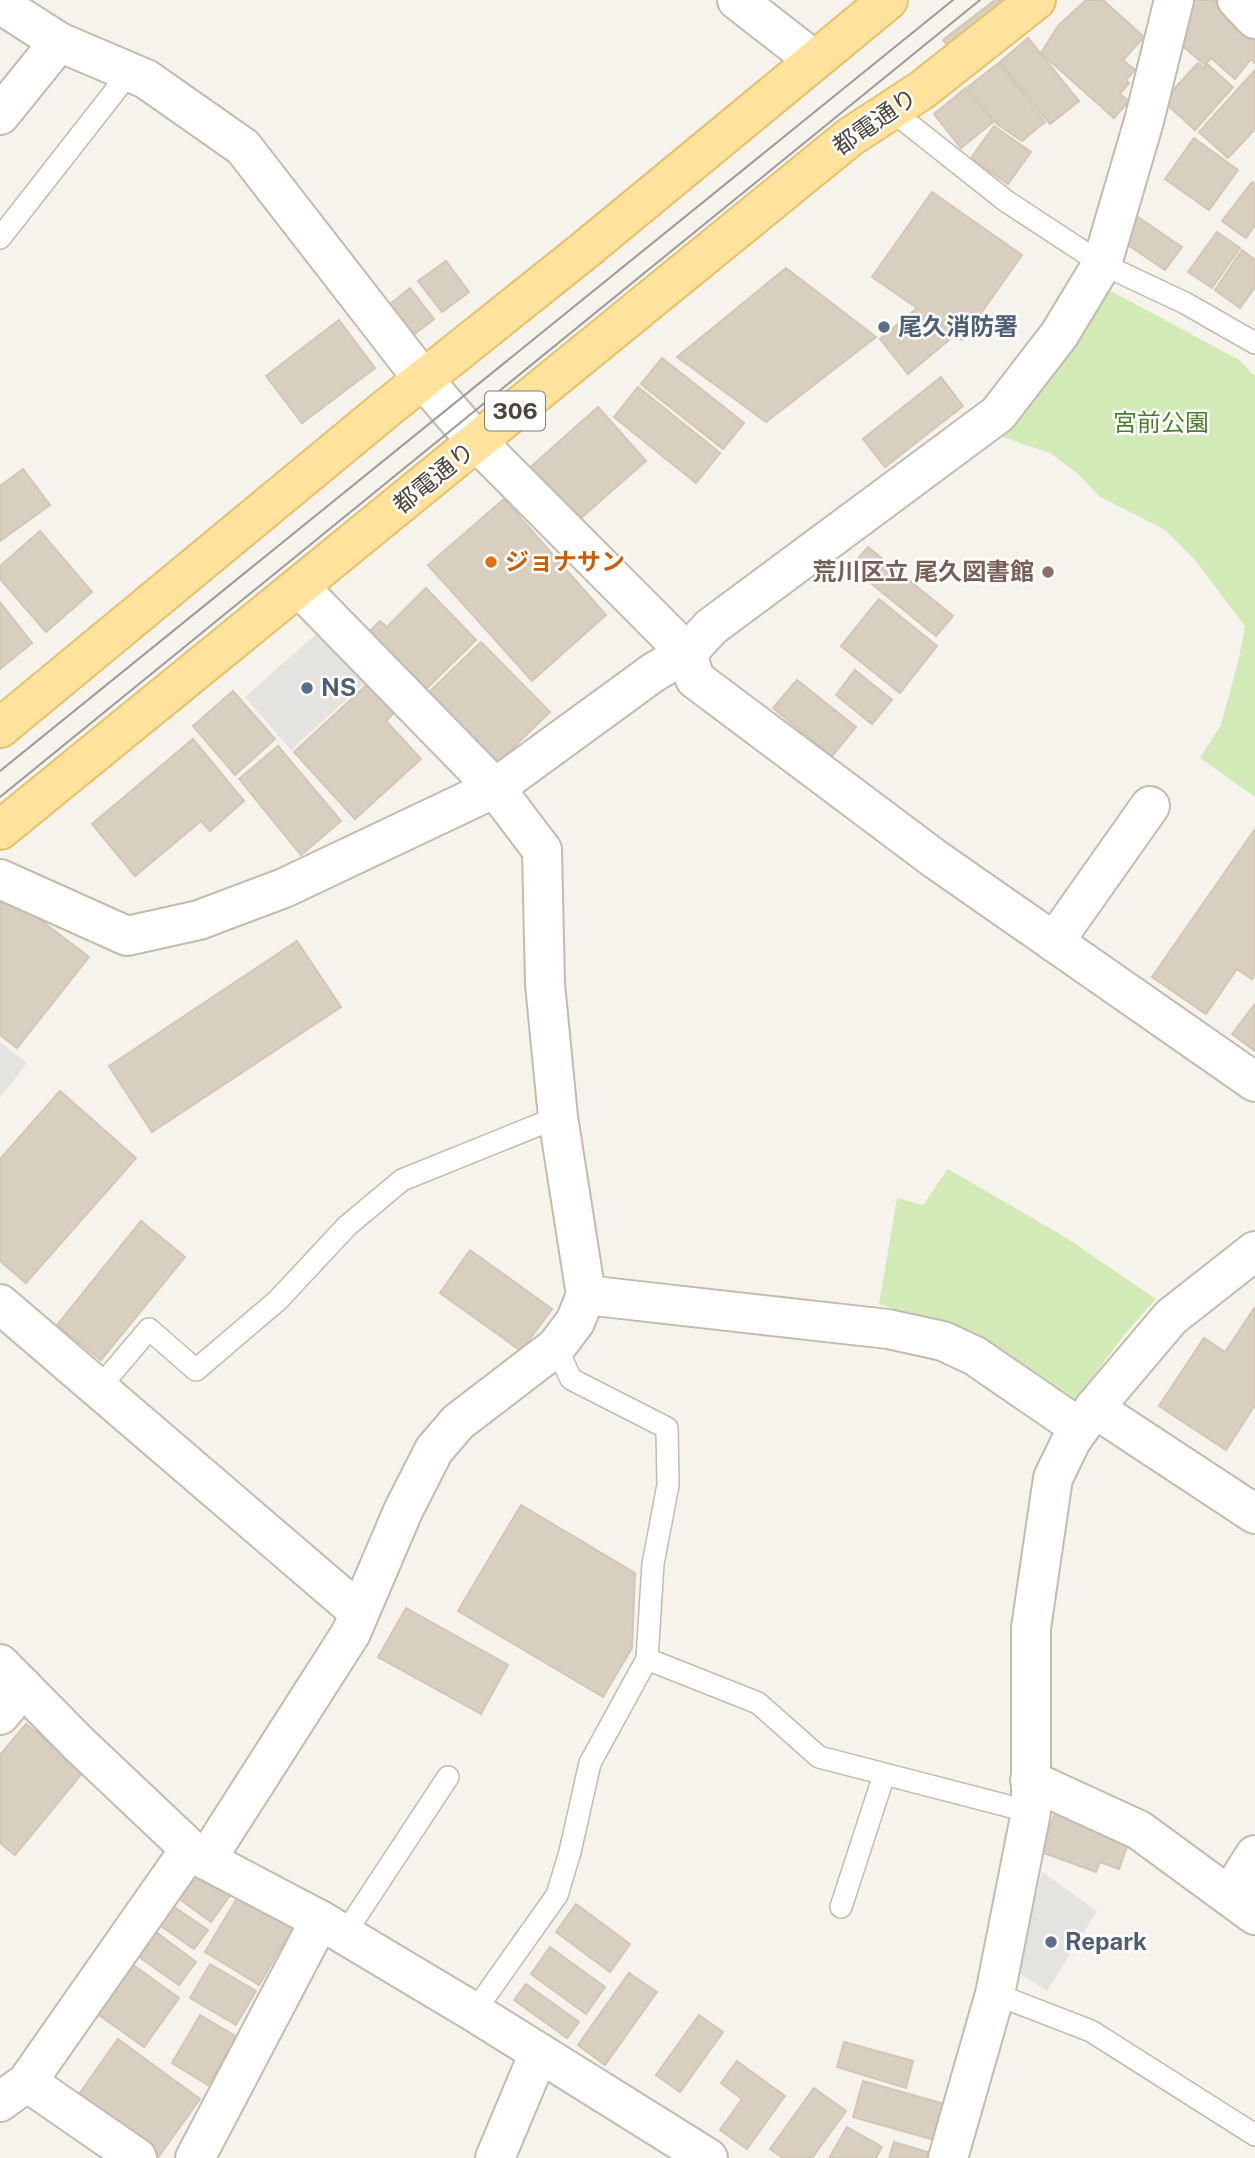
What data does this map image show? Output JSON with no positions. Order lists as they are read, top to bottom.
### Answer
{
  "streets": {
    "main road": ["都電通り", "306"]
  },
  "parks": ["宮前公園"],
  "places": [
    "尾久消防署",
    "ジョナサン",
    "荒川区立 尾久図書館",
    "NS",
    "Repark"
  ]
}
